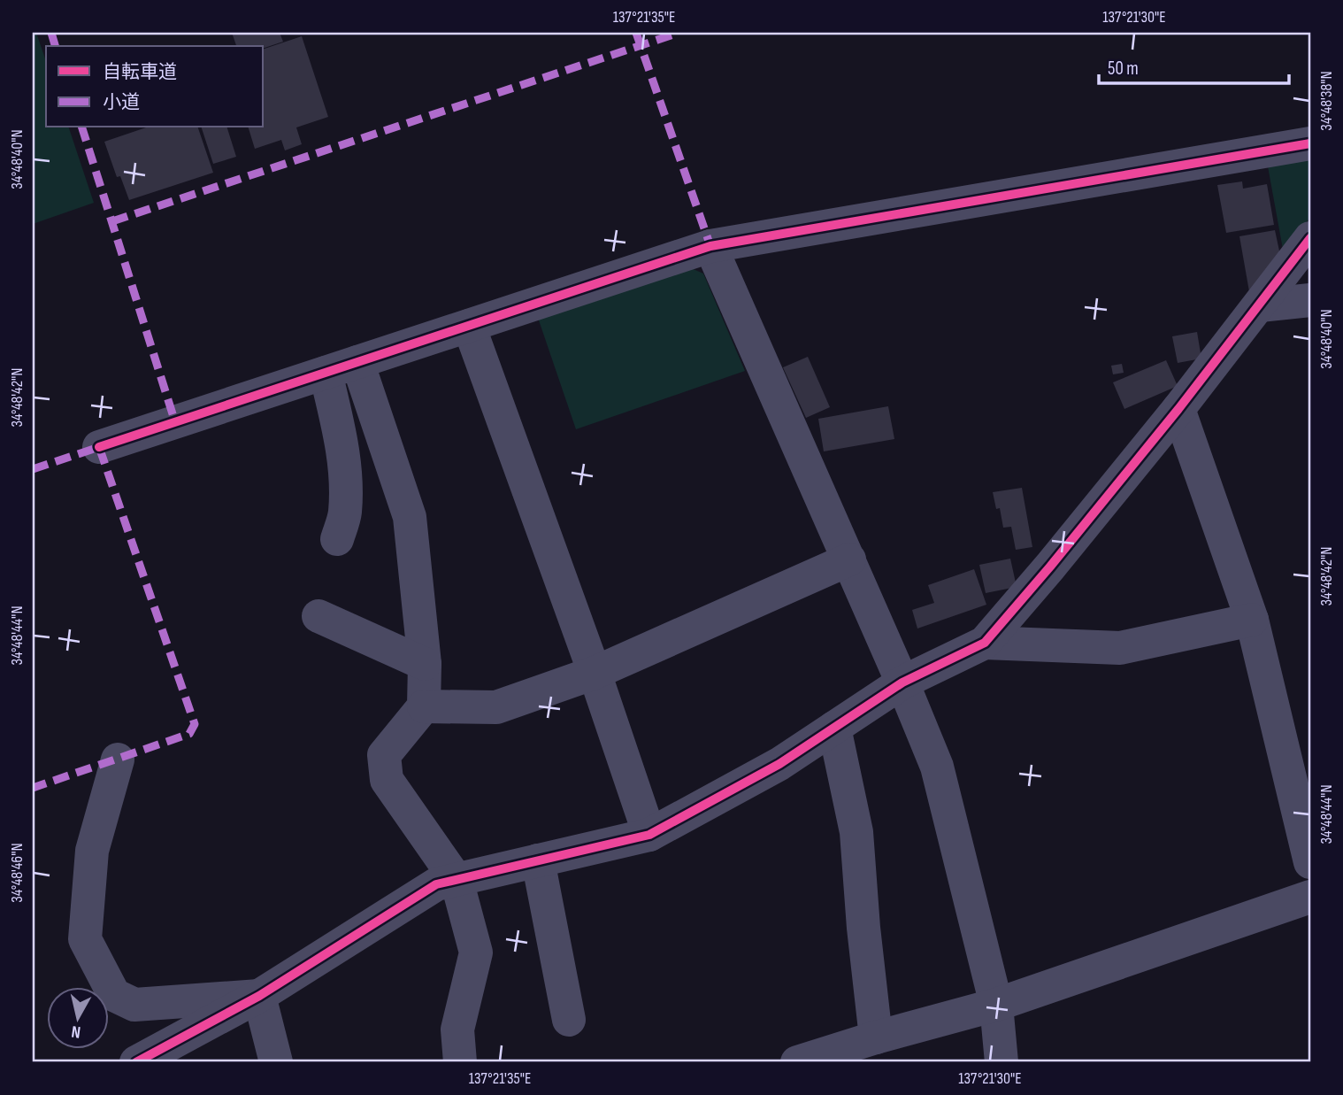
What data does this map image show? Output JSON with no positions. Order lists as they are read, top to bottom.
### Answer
{
  "legend": ["自転車道", "小道"],
  "scale_bar": "50 m",
  "north": "bottom",
  "coordinates": [
    "137°21'35\"E",
    "137°21'30\"E",
    "34°48'38\"N",
    "34°48'40\"N",
    "34°48'42\"N",
    "34°48'44\"N",
    "34°48'46\"N"
  ]
}
